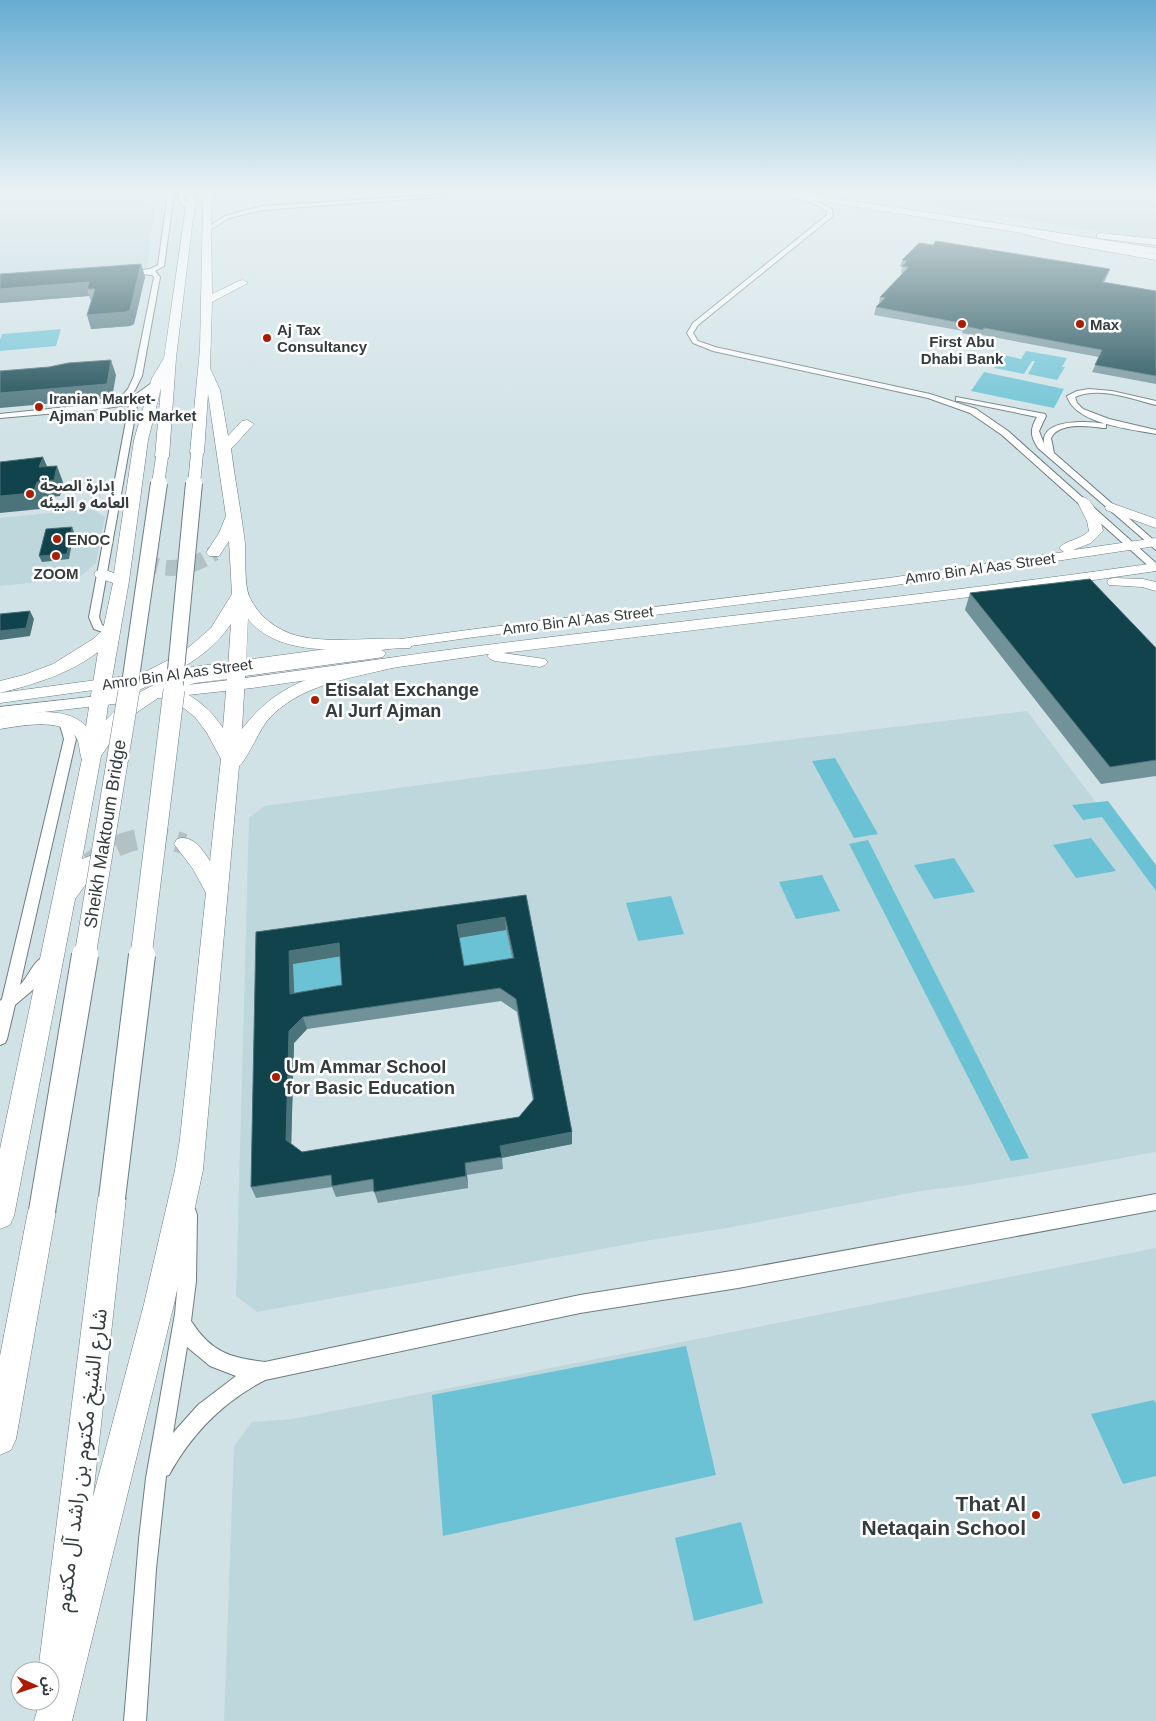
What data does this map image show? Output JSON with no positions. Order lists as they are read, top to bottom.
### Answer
{
  "streets": {
    "main road": ["Amro Bin Al Aas Street", "Sheikh Maktoum Bridge", "شارع الشيخ مكتوم بن راشد آل مكتوم"]
  },
  "places": [
    "First Abu Dhabi Bank",
    "Max",
    "Aj Tax Consultancy",
    "Iranian Market- Ajman Public Market",
    "إدارة الصحة العامه و البيئه",
    "ENOC",
    "ZOOM",
    "Etisalat Exchange Al Jurf Ajman",
    "Um Ammar School for Basic Education",
    "That Al Netaqain School"
  ],
  "north": "right"
}
